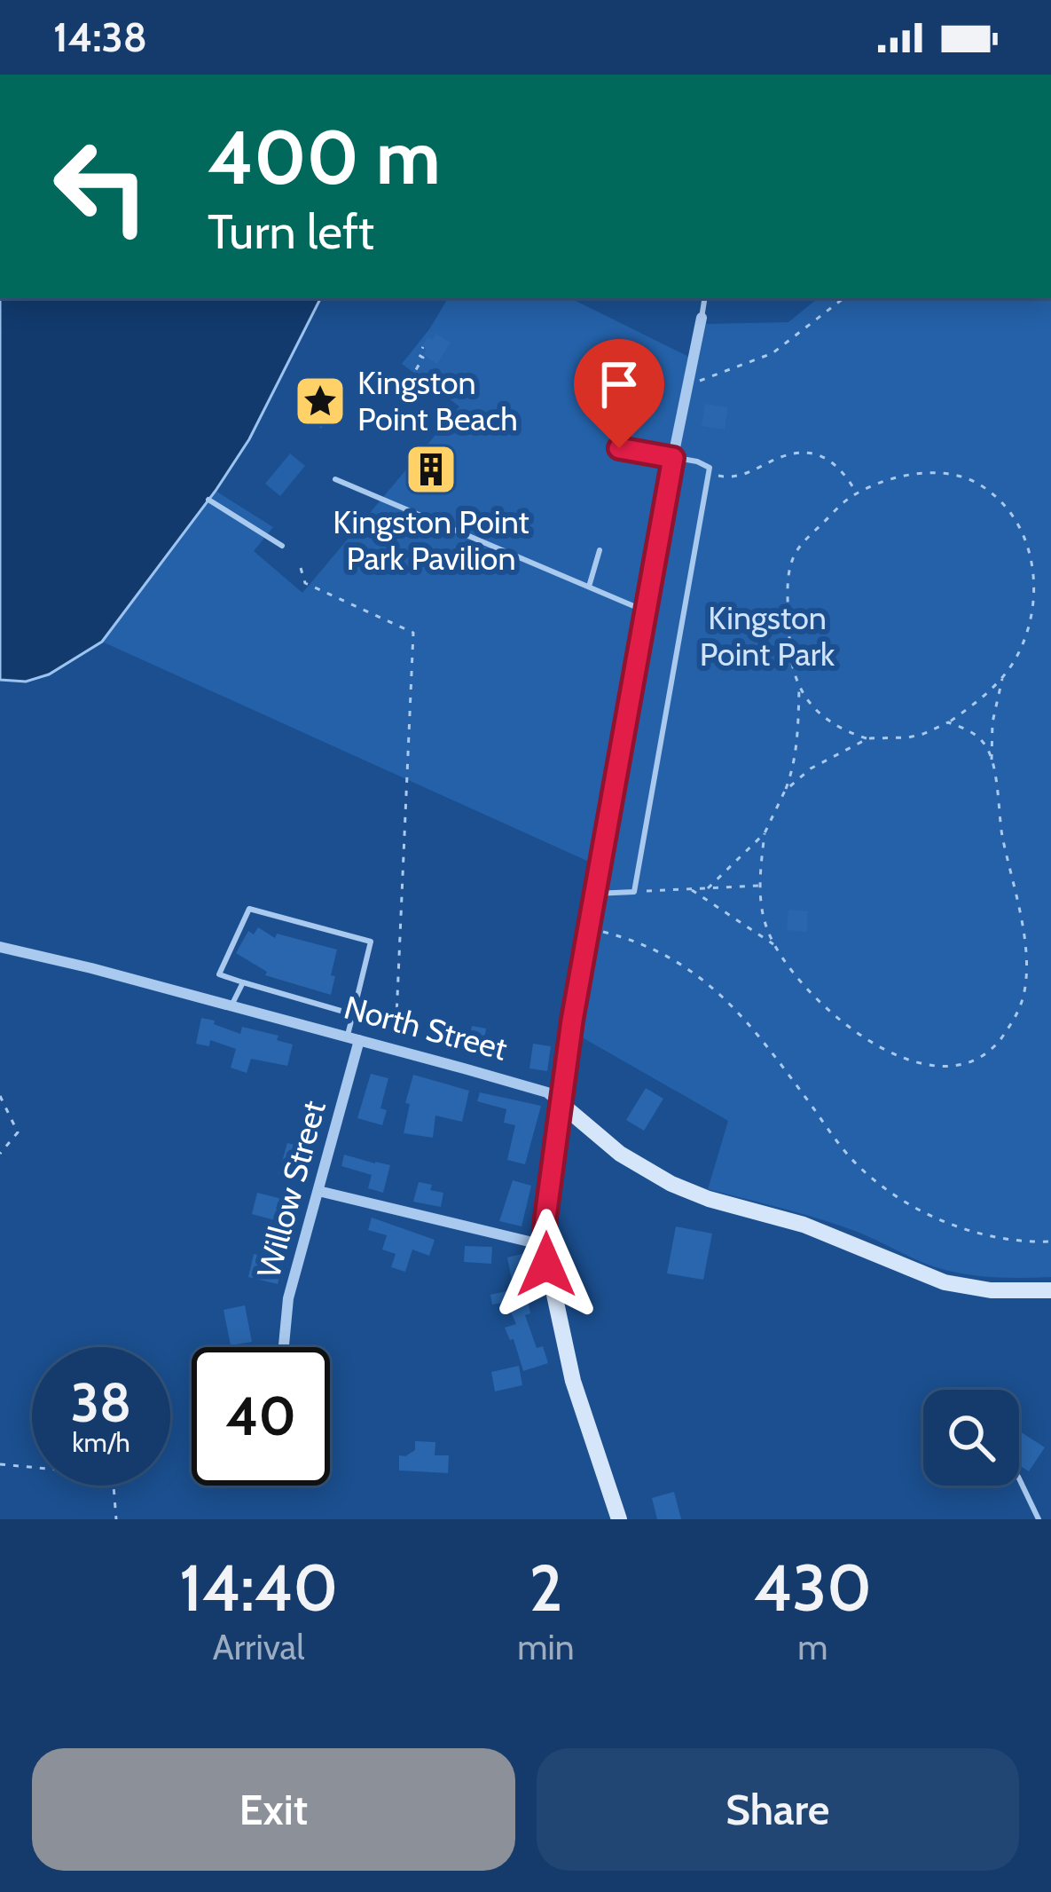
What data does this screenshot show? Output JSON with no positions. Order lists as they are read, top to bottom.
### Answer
{
  "streets": {
    "street": ["North Street", "Willow Street"]
  },
  "crossings": [
    ["North Street", "Willow Street"]
  ],
  "parks": ["Kingston Point Park"],
  "places": {
    "place": ["Kingston Point Beach"],
    "building": ["Kingston Point Park Pavilion"]
  },
  "page": {
    "status": "14:38",
    "turn": ["400 m", "Turn left"],
    "speed": "38 km/h",
    "limit": "40",
    "eta": [
      "14:40",
      "Arrival",
      "2",
      "min",
      "430",
      "m"
    ],
    "buttons": ["Exit", "Share"]
  }
}
